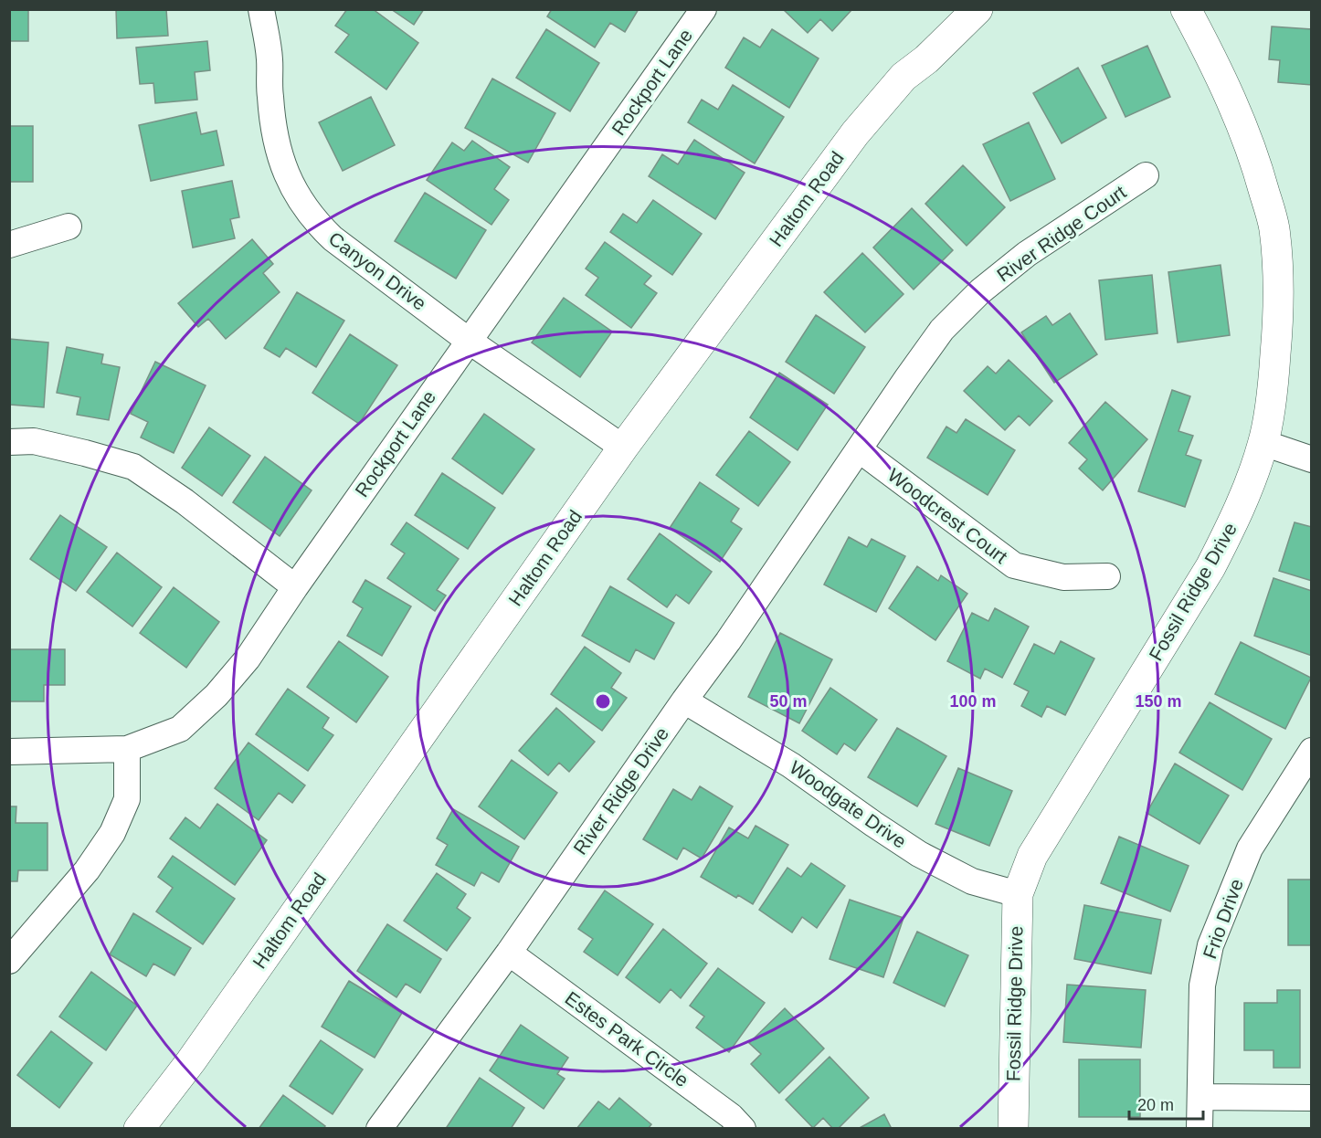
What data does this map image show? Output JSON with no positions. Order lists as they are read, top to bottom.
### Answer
{
  "streets": {
    "main road": ["Haltom Road", "Fossil Ridge Drive"],
    "street": [
      "Rockport Lane",
      "River Ridge Court",
      "Canyon Drive",
      "Woodcrest Court",
      "River Ridge Drive",
      "Woodgate Drive",
      "Frio Drive",
      "Estes Park Circle"
    ]
  },
  "crossings": [
    ["Rockport Lane", "Canyon Drive"],
    ["Haltom Road", "Canyon Drive"],
    ["River Ridge Court", "Woodcrest Court"],
    ["River Ridge Court", "River Ridge Drive"],
    ["Woodcrest Court", "River Ridge Drive"],
    ["Fossil Ridge Drive", "Woodgate Drive"],
    ["River Ridge Drive", "Woodgate Drive"],
    ["River Ridge Drive", "Estes Park Circle"]
  ],
  "scale_bar": "20 m",
  "rings": ["50 m", "100 m", "150 m"]
}
